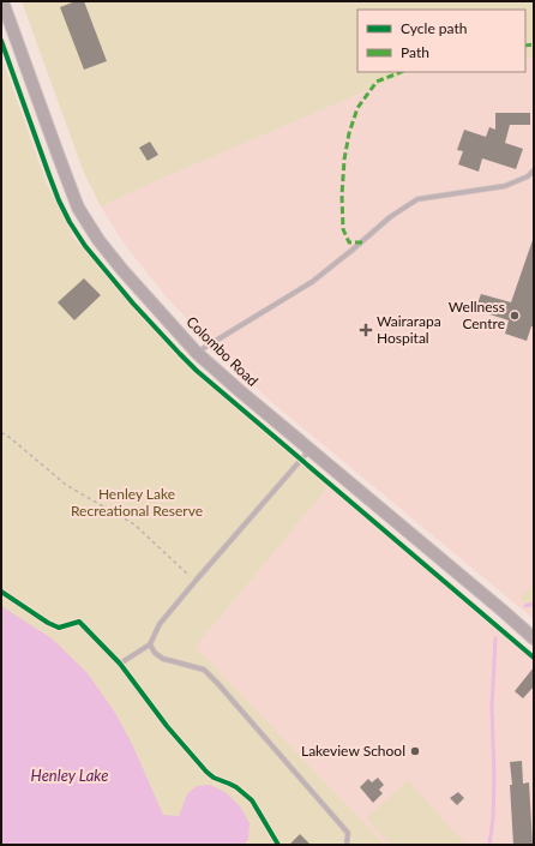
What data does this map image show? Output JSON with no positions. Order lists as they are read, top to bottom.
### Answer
{
  "streets": {
    "street": ["Colombo Road"]
  },
  "water": ["Henley Lake"],
  "parks": ["Henley Lake Recreational Reserve"],
  "places": {
    "other": ["Wellness Centre", "Lakeview School"],
    "health": ["Wairarapa Hospital"]
  },
  "legend": ["Cycle path", "Path"]
}
